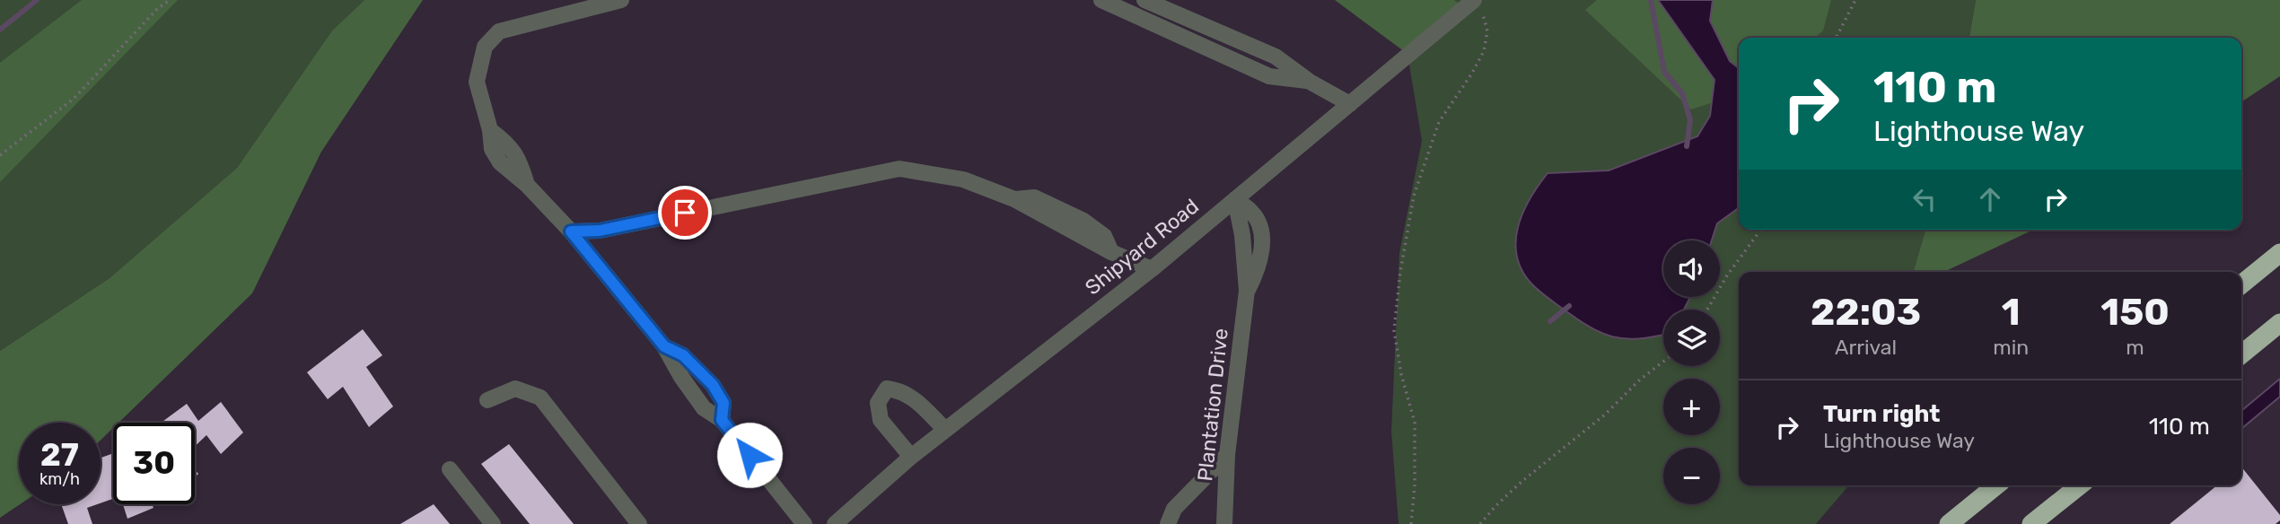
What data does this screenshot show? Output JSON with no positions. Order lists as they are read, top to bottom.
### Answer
{
  "streets": {
    "street": ["Shipyard Road", "Plantation Drive"]
  },
  "crossings": [
    ["Shipyard Road", "Plantation Drive"]
  ],
  "page": {
    "turn": ["110 m", "Lighthouse Way"],
    "map_buttons": ["+", "−"],
    "eta": [
      "22:03",
      "Arrival",
      "1",
      "min",
      "150",
      "m"
    ],
    "list": [
      {
        "name": "Turn right",
        "note": "Lighthouse Way",
        "value": "110 m"
      }
    ],
    "speed": "27 km/h",
    "limit": "30"
  }
}
